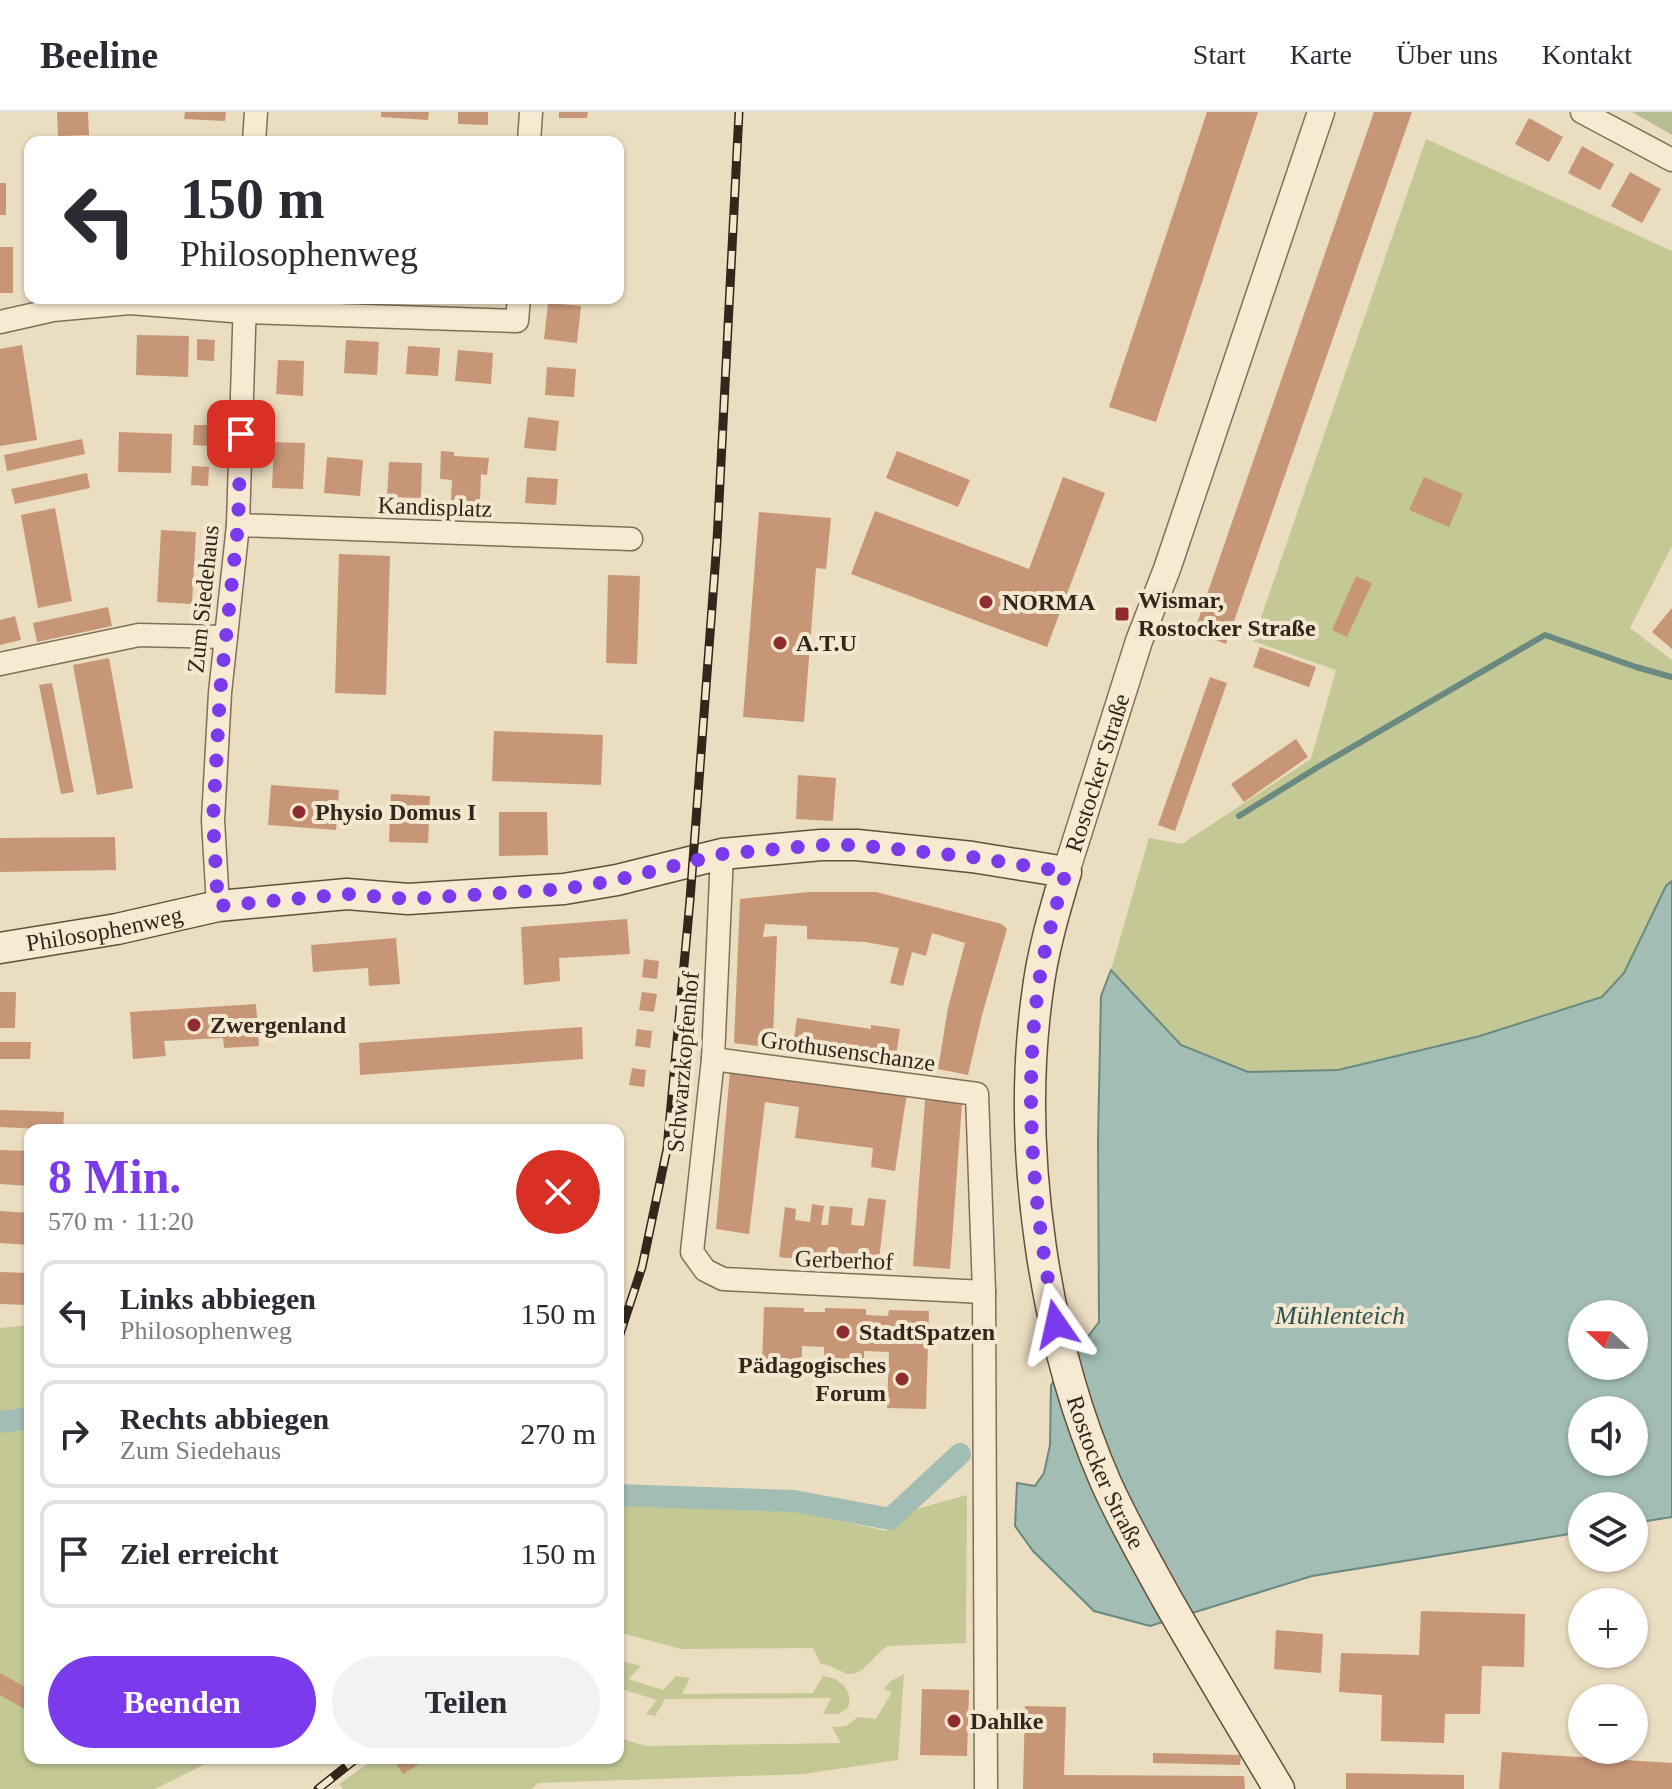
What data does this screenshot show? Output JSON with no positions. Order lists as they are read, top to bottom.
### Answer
{
  "streets": {
    "main road": ["Rostocker Straße", "Philosophenweg"],
    "street": [
      "Kandisplatz",
      "Zum Siedehaus",
      "Grothusenschanze",
      "Schwarzkopfenhof",
      "Gerberhof"
    ]
  },
  "crossings": [
    ["Kandisplatz", "Zum Siedehaus"],
    ["Zum Siedehaus", "Philosophenweg"],
    ["Rostocker Straße", "Philosophenweg"],
    ["Philosophenweg", "Schwarzkopfenhof"],
    ["Grothusenschanze", "Schwarzkopfenhof"],
    ["Grothusenschanze", "Gerberhof"],
    ["Schwarzkopfenhof", "Gerberhof"]
  ],
  "water": ["Mühlenteich"],
  "places": {
    "other": [
      "NORMA",
      "A.T.U",
      "Physio Domus I",
      "Zwergenland",
      "StadtSpatzen",
      "Pädagogisches Forum",
      "Dahlke"
    ],
    "transit": ["Wismar, Rostocker Straße"]
  },
  "north": "left",
  "page": {
    "header": "Beeline",
    "nav": [
      "Start",
      "Karte",
      "Über uns",
      "Kontakt"
    ],
    "turn": ["150 m", "Philosophenweg"],
    "heading": ["8 Min.", "570 m · 11:20"],
    "list": [
      {
        "name": "Links abbiegen",
        "note": "Philosophenweg",
        "value": "150 m"
      },
      {
        "name": "Rechts abbiegen",
        "note": "Zum Siedehaus",
        "value": "270 m"
      },
      {
        "name": "Ziel erreicht",
        "value": "150 m"
      }
    ],
    "map_buttons": ["+", "−"],
    "buttons": ["Beenden", "Teilen"]
  }
}
